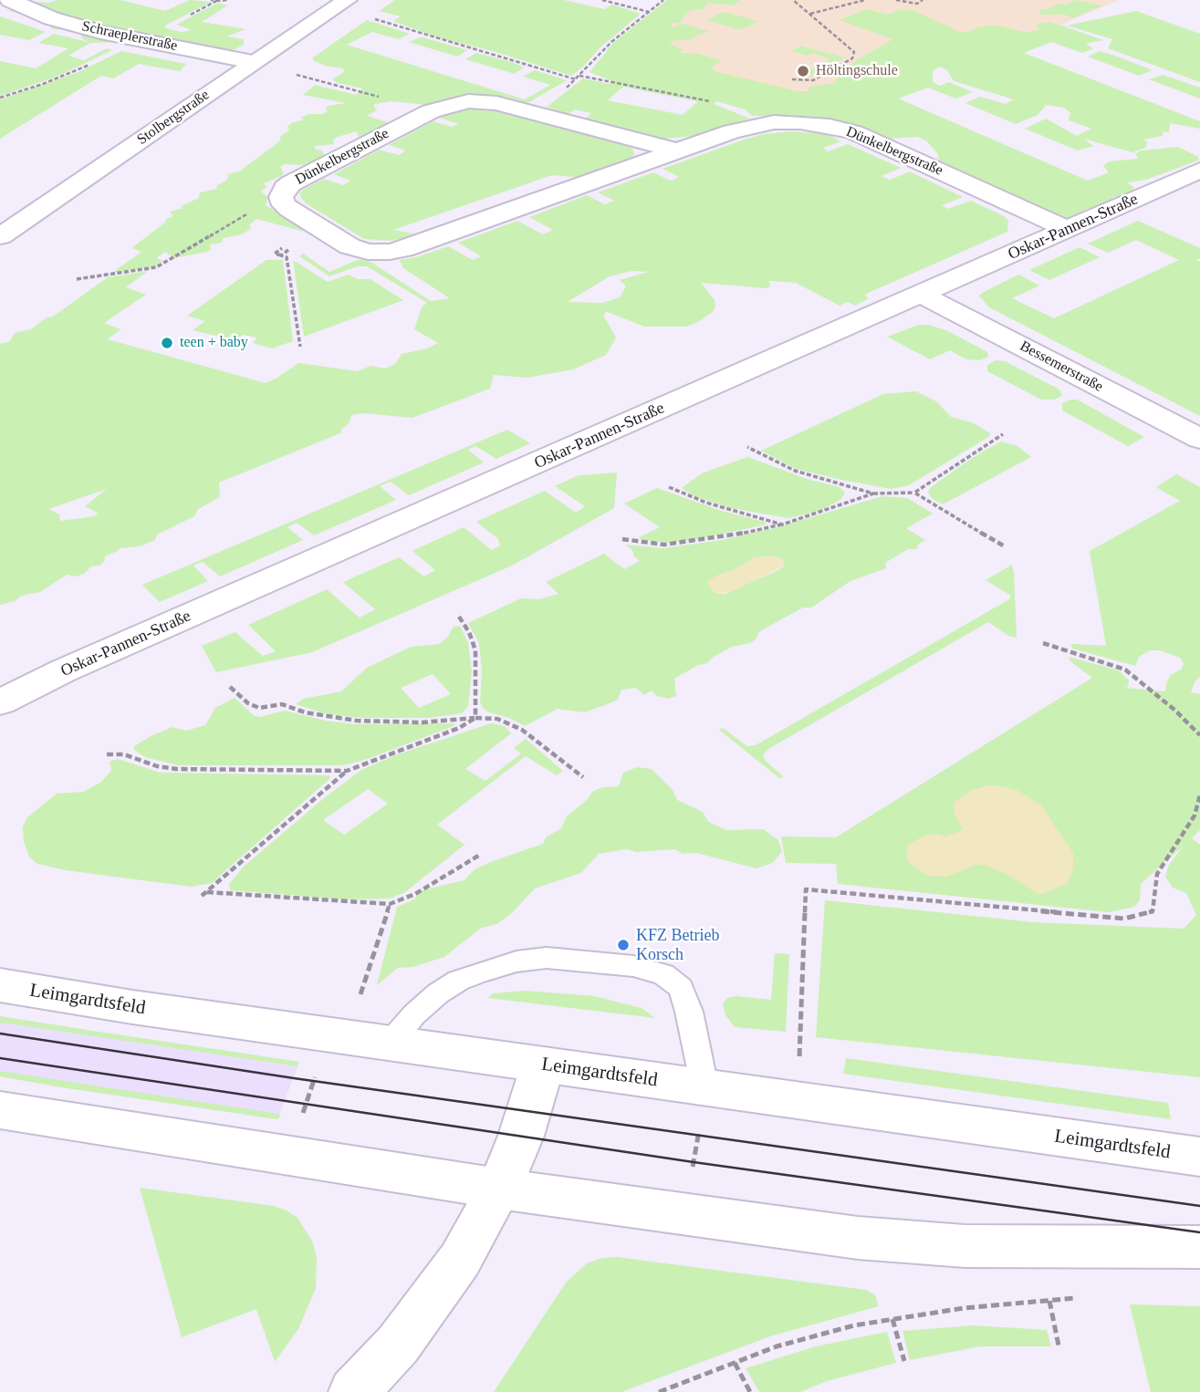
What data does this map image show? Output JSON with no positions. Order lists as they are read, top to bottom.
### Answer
{
  "streets": {
    "street": [
      "Schraeplerstraße",
      "Stolbergstraße",
      "Dünkelbergstraße",
      "Oskar-Pannen-Straße",
      "Bessemerstraße",
      "Leimgardtsfeld"
    ]
  },
  "crossings": [
    ["Schraeplerstraße", "Stolbergstraße"],
    ["Dünkelbergstraße", "Oskar-Pannen-Straße"],
    ["Oskar-Pannen-Straße", "Bessemerstraße"]
  ],
  "places": ["Höltingschule", "teen + baby", "KFZ Betrieb Korsch"]
}
